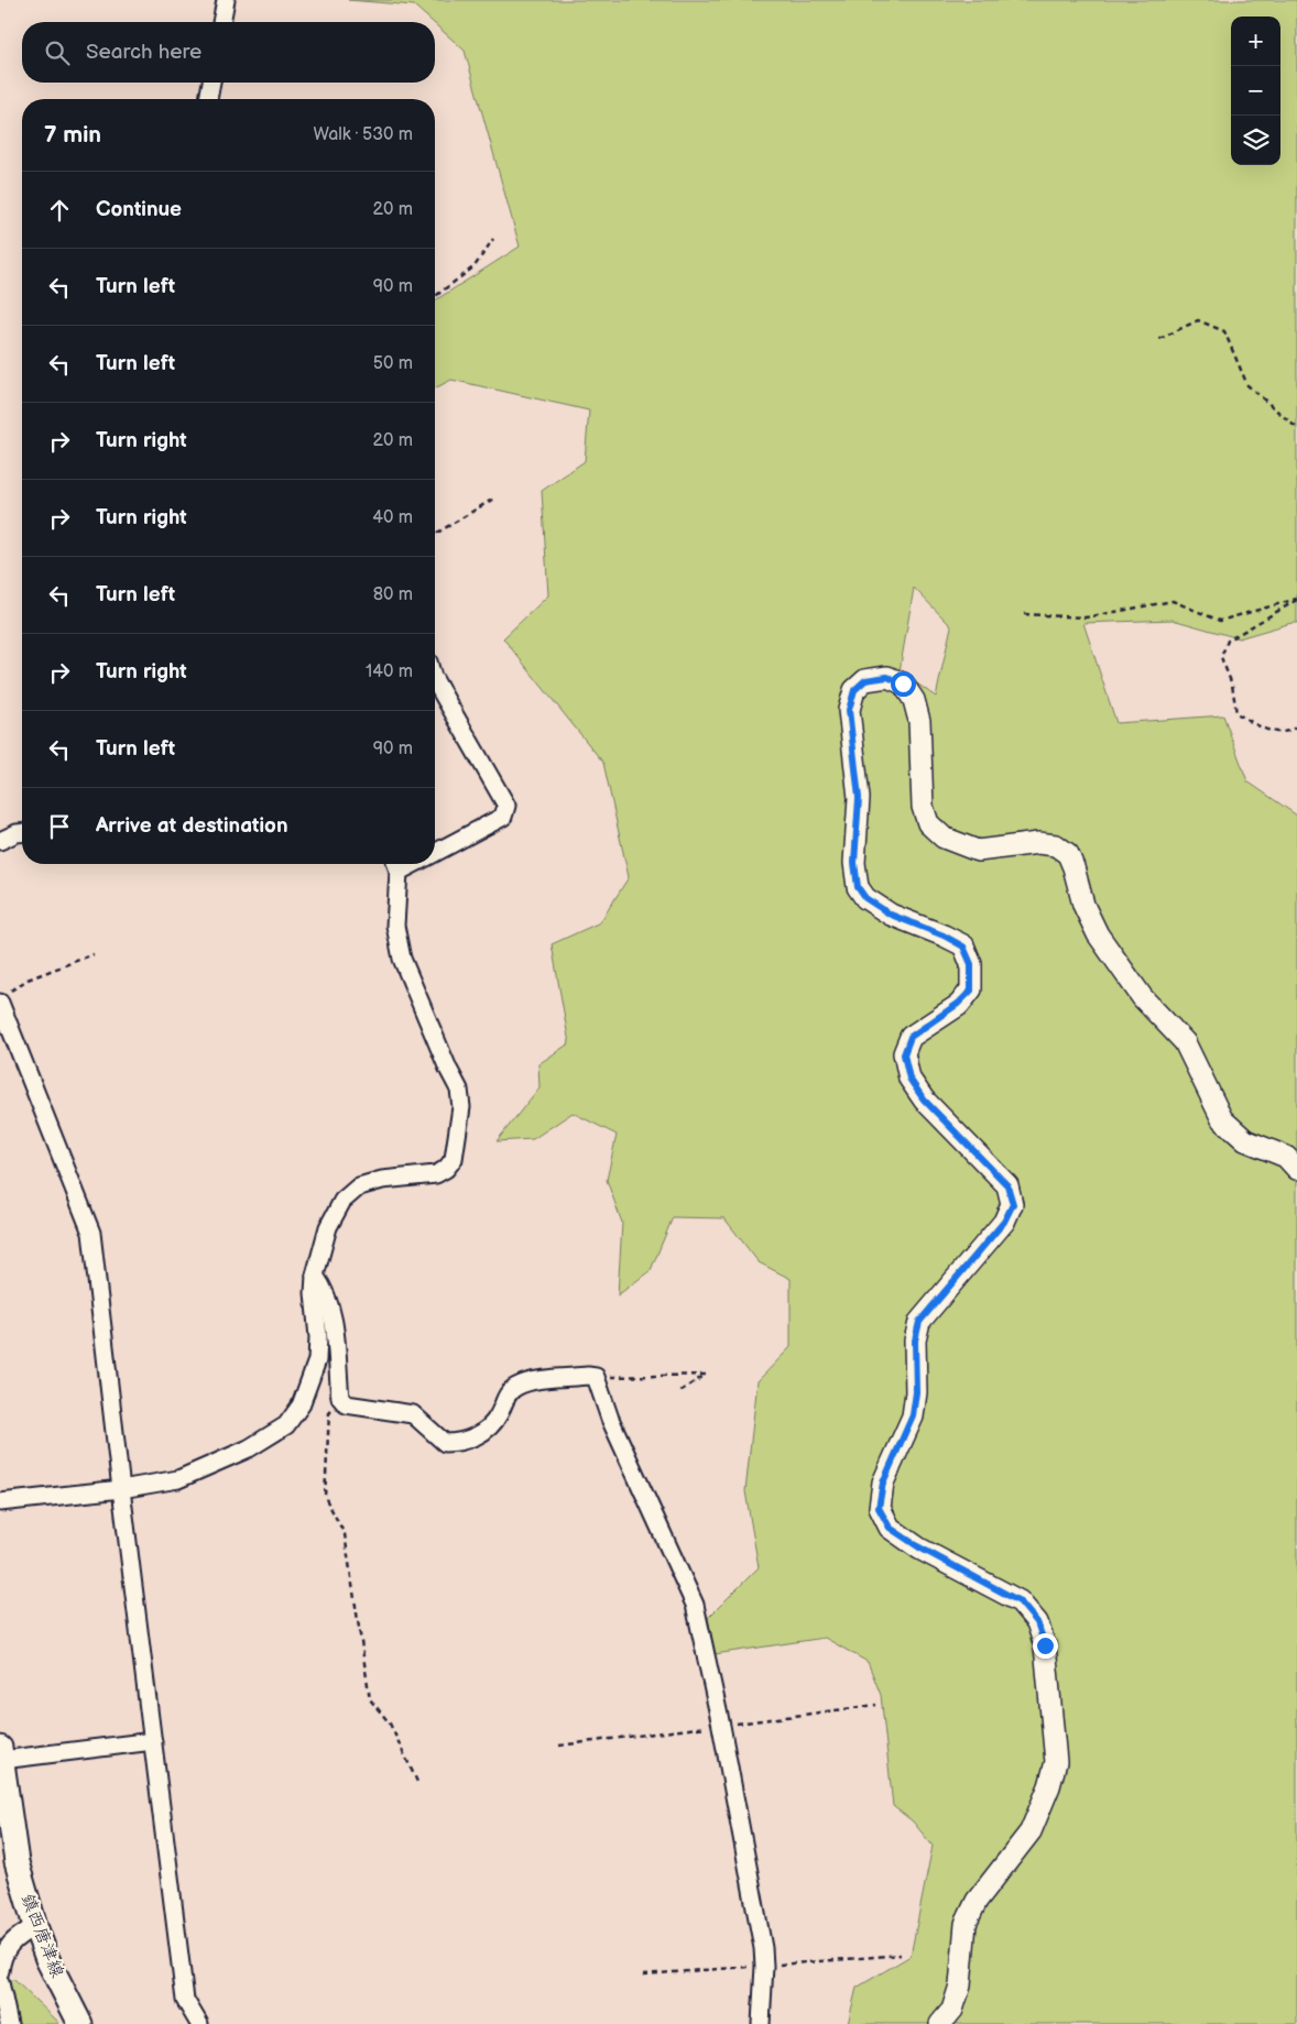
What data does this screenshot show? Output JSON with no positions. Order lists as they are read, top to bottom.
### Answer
{
  "streets": {
    "main road": ["鎮西唐津線"]
  },
  "page": {
    "map_buttons": ["+", "−"],
    "search": "Search here",
    "heading": ["7 min", "Walk · 530 m"],
    "list": [
      ["Continue", "20 m"],
      ["Turn left", "90 m"],
      ["Turn left", "50 m"],
      ["Turn right", "20 m"],
      ["Turn right", "40 m"],
      ["Turn left", "80 m"],
      ["Turn right", "140 m"],
      ["Turn left", "90 m"],
      "Arrive at destination"
    ]
  }
}
